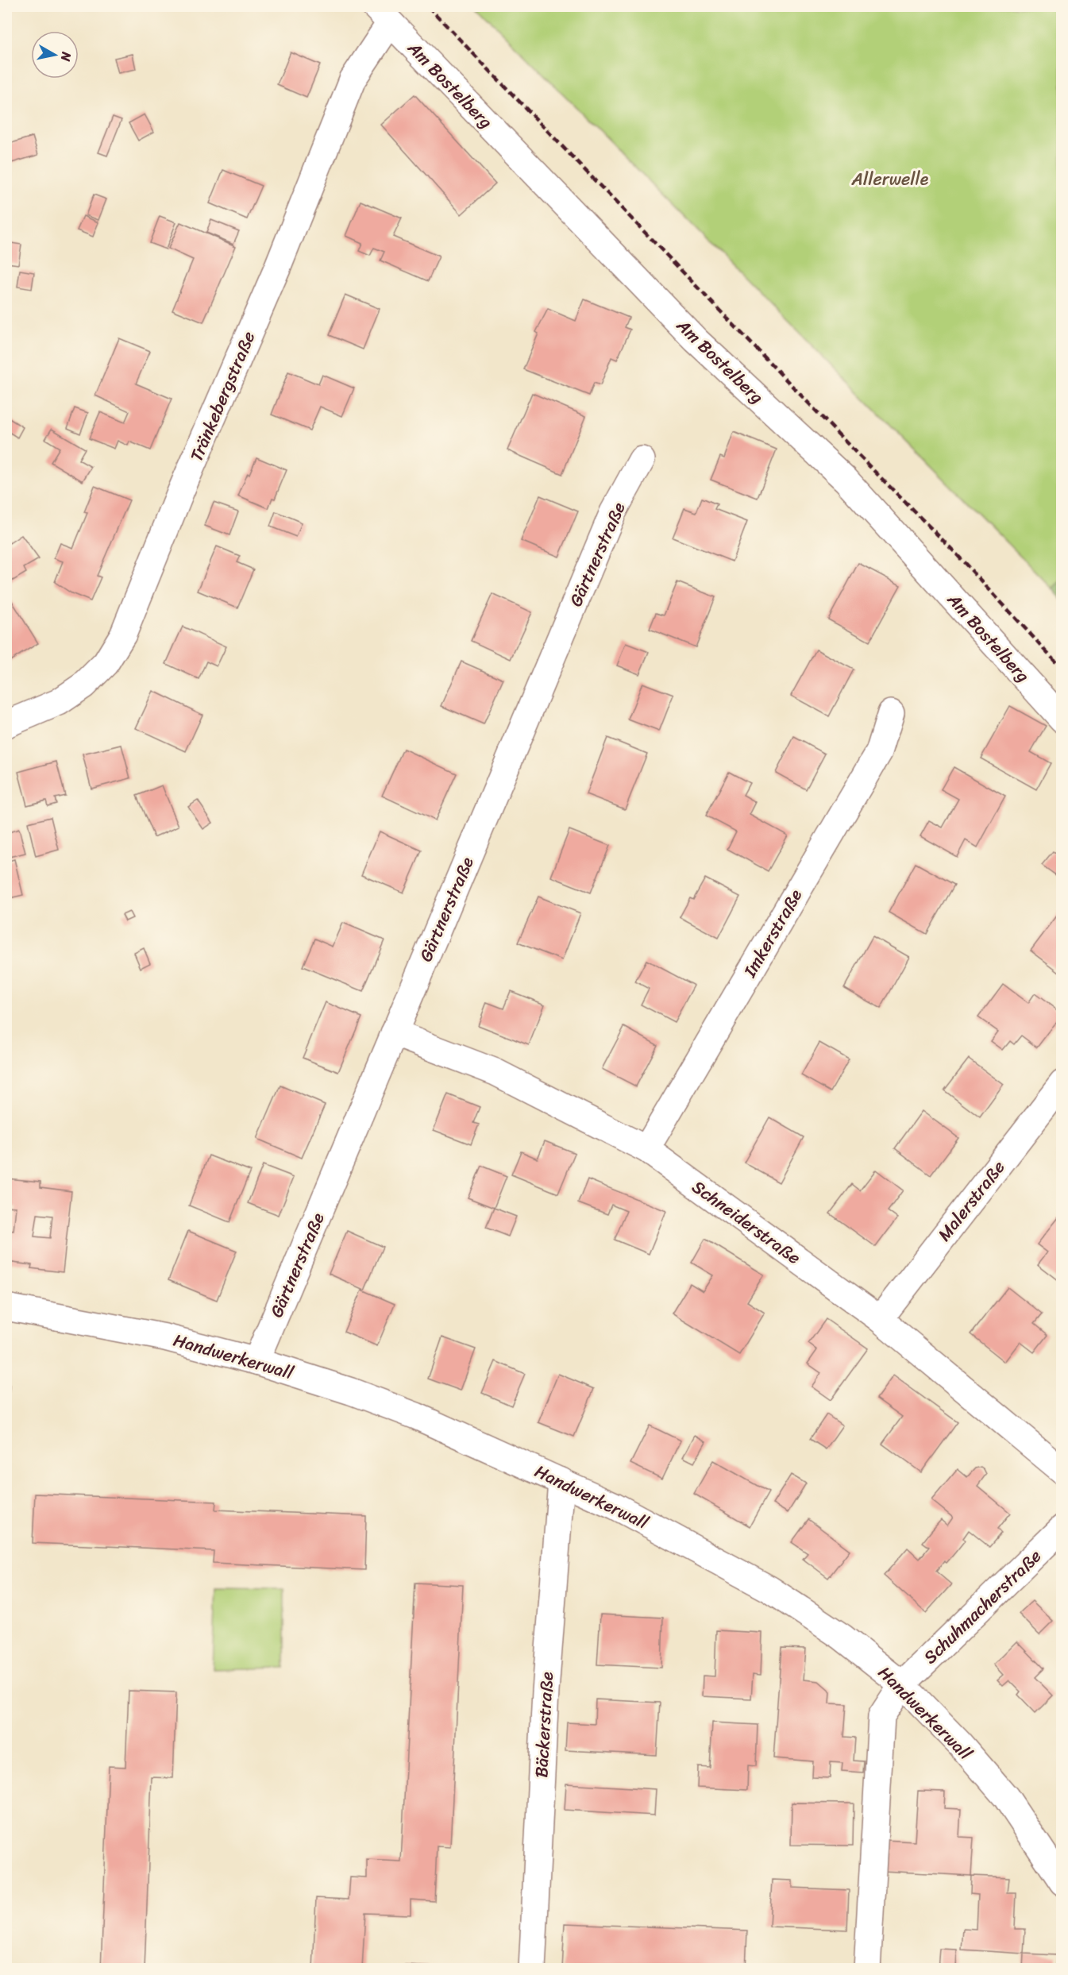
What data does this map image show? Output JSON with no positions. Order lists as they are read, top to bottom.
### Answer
{
  "streets": {
    "street": [
      "Am Bostelberg",
      "Tränkebergstraße",
      "Gärtnerstraße",
      "Imkerstraße",
      "Malerstraße",
      "Schneiderstraße",
      "Handwerkerwall",
      "Schuhmacherstraße",
      "Bäckerstraße"
    ]
  },
  "crossings": [
    ["Am Bostelberg", "Tränkebergstraße"],
    ["Gärtnerstraße", "Schneiderstraße"],
    ["Gärtnerstraße", "Handwerkerwall"],
    ["Imkerstraße", "Schneiderstraße"],
    ["Malerstraße", "Schneiderstraße"],
    ["Handwerkerwall", "Schuhmacherstraße"],
    ["Handwerkerwall", "Bäckerstraße"]
  ],
  "parks": ["Allerwelle"],
  "north": "right"
}
